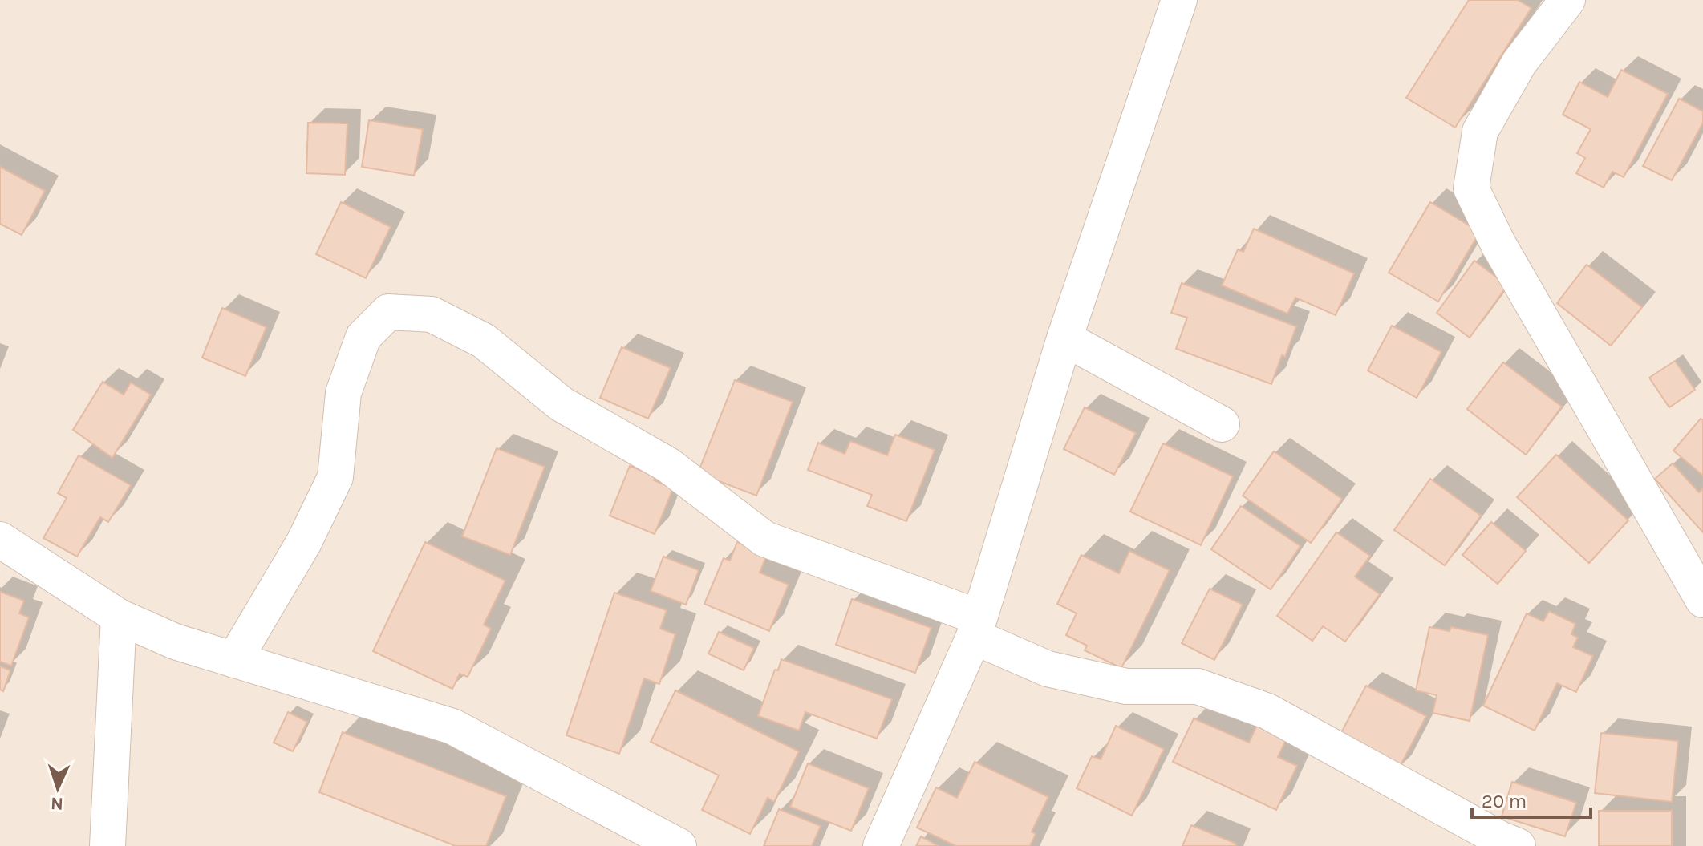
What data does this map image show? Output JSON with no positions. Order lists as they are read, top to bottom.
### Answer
{
  "scale_bar": "20 m",
  "north": "bottom"
}
